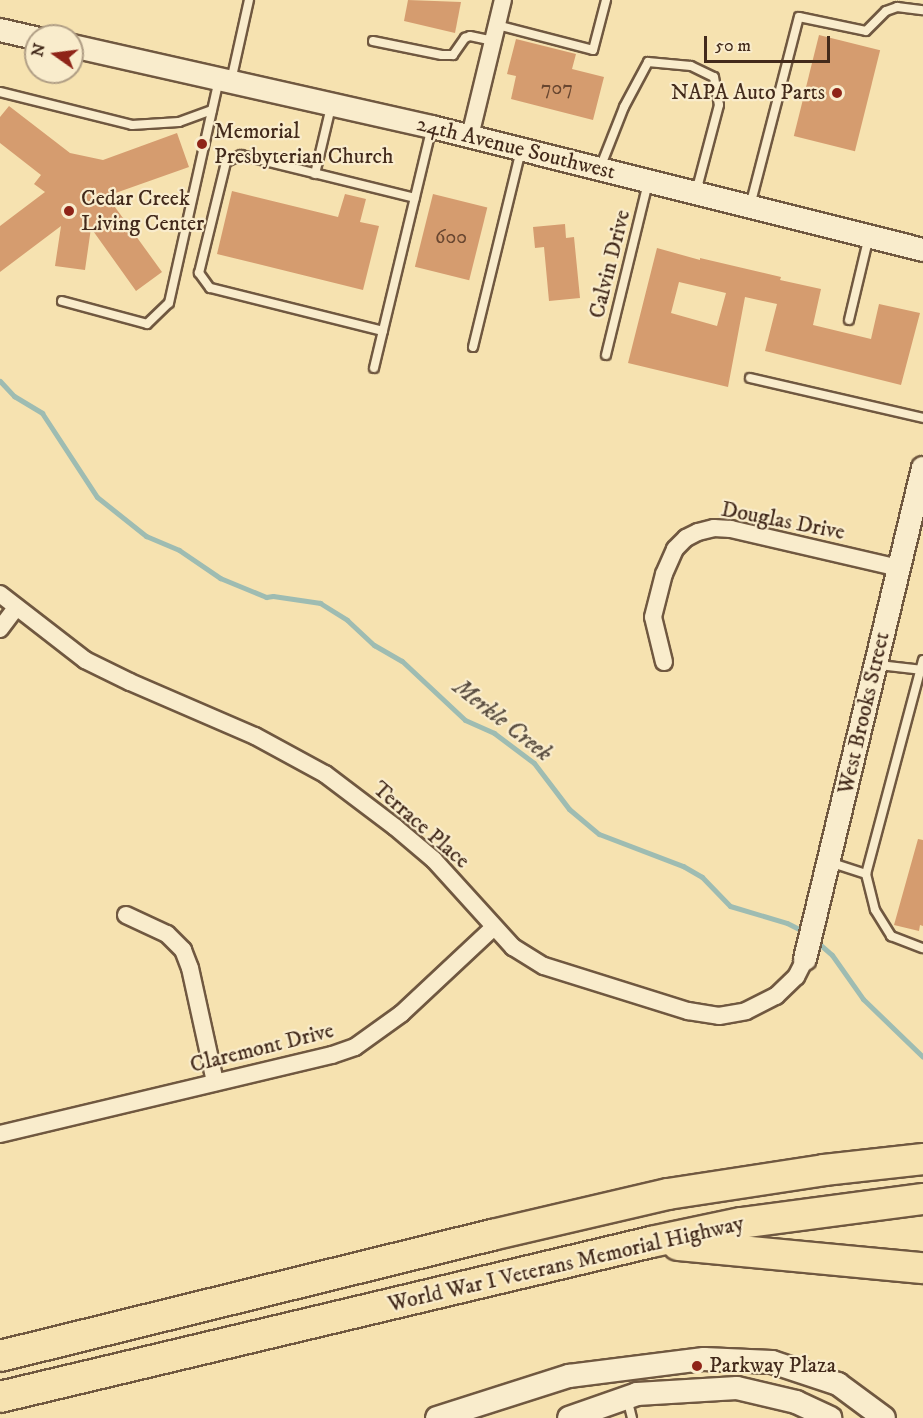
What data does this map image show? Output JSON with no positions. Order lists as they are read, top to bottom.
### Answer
{
  "streets": {
    "highway": ["World War I Veterans Memorial Highway"],
    "main road": ["24th Avenue Southwest", "West Brooks Street"],
    "street": ["Douglas Drive", "Terrace Place", "Claremont Drive"],
    "lane": ["Calvin Drive"]
  },
  "crossings": [
    ["24th Avenue Southwest", "Calvin Drive"],
    ["Douglas Drive", "West Brooks Street"],
    ["West Brooks Street", "Terrace Place"],
    ["Terrace Place", "Claremont Drive"]
  ],
  "water": ["Merkle Creek"],
  "places": [
    "NAPA Auto Parts",
    "Memorial Presbyterian Church",
    "Cedar Creek Living Center",
    "Parkway Plaza"
  ],
  "house_numbers": ["707", "600"],
  "scale_bar": "50 m",
  "north": "left"
}
